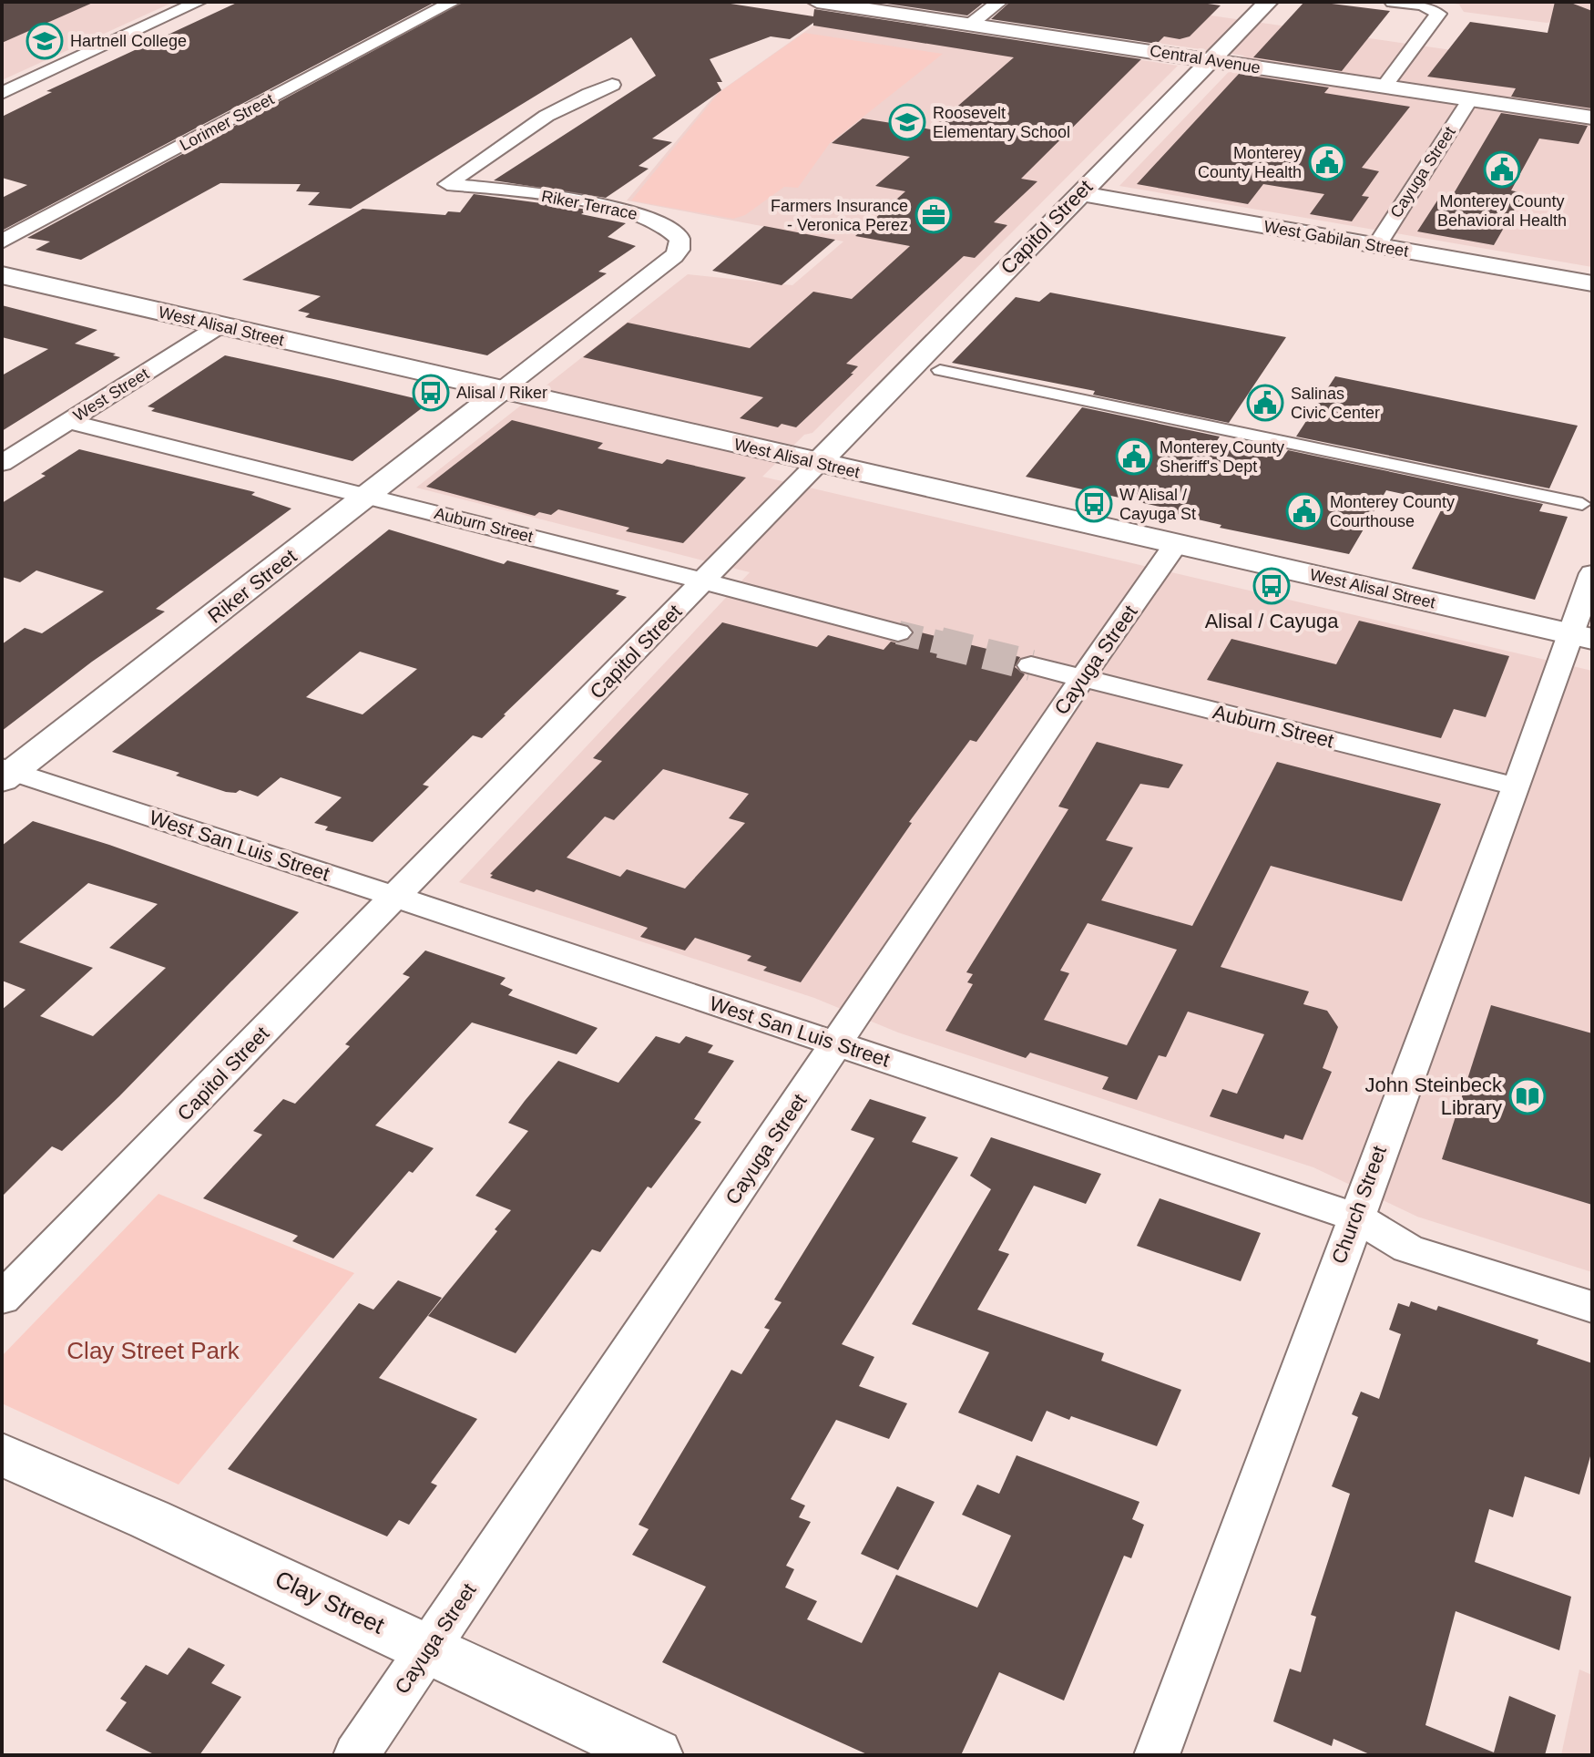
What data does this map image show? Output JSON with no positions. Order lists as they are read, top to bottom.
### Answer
{
  "streets": {
    "main road": ["West Alisal Street"],
    "street": [
      "Central Avenue",
      "Lorimer Street",
      "Cayuga Street",
      "Riker Terrace",
      "Capitol Street",
      "West Gabilan Street",
      "West Street",
      "Auburn Street",
      "Riker Street",
      "West San Luis Street",
      "Church Street",
      "Clay Street"
    ]
  },
  "crossings": [
    ["Central Avenue", "Cayuga Street"],
    ["Central Avenue", "Capitol Street"],
    ["Cayuga Street", "West Gabilan Street"],
    ["Cayuga Street", "West Alisal Street"],
    ["Cayuga Street", "Auburn Street"],
    ["Cayuga Street", "West San Luis Street"],
    ["Cayuga Street", "Clay Street"],
    ["Riker Terrace", "West Alisal Street"],
    ["Riker Terrace", "Riker Street"],
    ["Capitol Street", "West Gabilan Street"],
    ["Capitol Street", "West Alisal Street"],
    ["Capitol Street", "Auburn Street"],
    ["Capitol Street", "West San Luis Street"],
    ["West Alisal Street", "West Street"],
    ["West Alisal Street", "Riker Street"],
    ["West Alisal Street", "Church Street"],
    ["West Street", "Auburn Street"],
    ["Auburn Street", "Riker Street"],
    ["Auburn Street", "Church Street"],
    ["Riker Street", "West San Luis Street"],
    ["West San Luis Street", "Church Street"]
  ],
  "parks": ["Clay Street Park"],
  "places": {
    "school or university": ["Hartnell College", "Roosevelt Elementary School"],
    "public building": [
      "Monterey County Health",
      "Monterey County Behavioral Health",
      "Salinas Civic Center",
      "Monterey County Sheriff's Dept",
      "Monterey County Courthouse"
    ],
    "office": ["Farmers Insurance - Veronica Perez"],
    "bus stop": ["Alisal / Riker", "W Alisal / Cayuga St", "Alisal / Cayuga"],
    "library": ["John Steinbeck Library"]
  }
}
